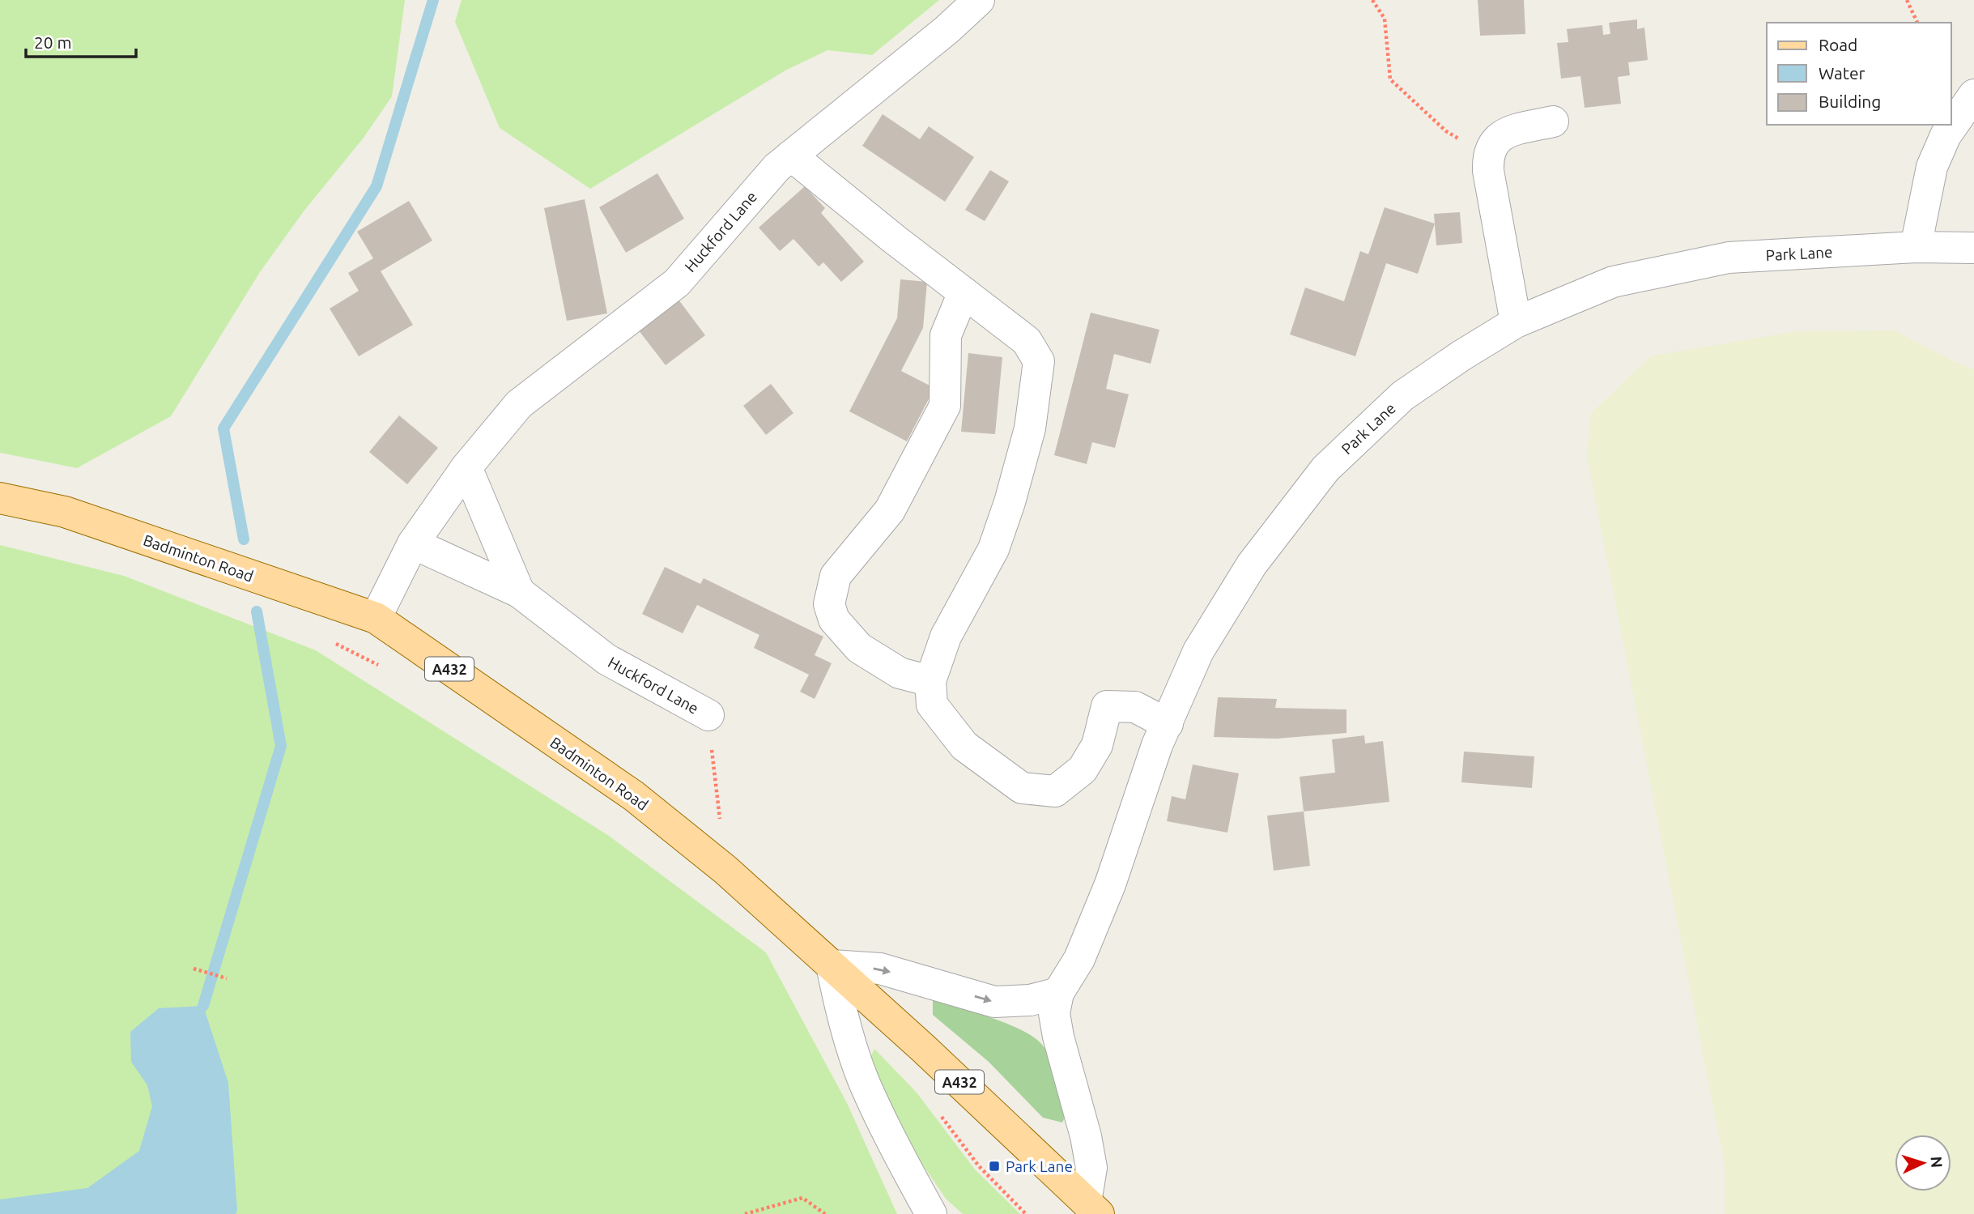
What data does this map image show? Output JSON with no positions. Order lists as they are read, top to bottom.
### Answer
{
  "streets": {
    "main road": ["Badminton Road", "A432"],
    "street": ["Huckford Lane", "Park Lane"]
  },
  "crossings": [
    ["Huckford Lane", "Badminton Road"],
    ["Park Lane", "Badminton Road"]
  ],
  "places": {
    "transit": ["Park Lane"]
  },
  "legend": ["Road", "Water", "Building"],
  "scale_bar": "20 m",
  "north": "right"
}
